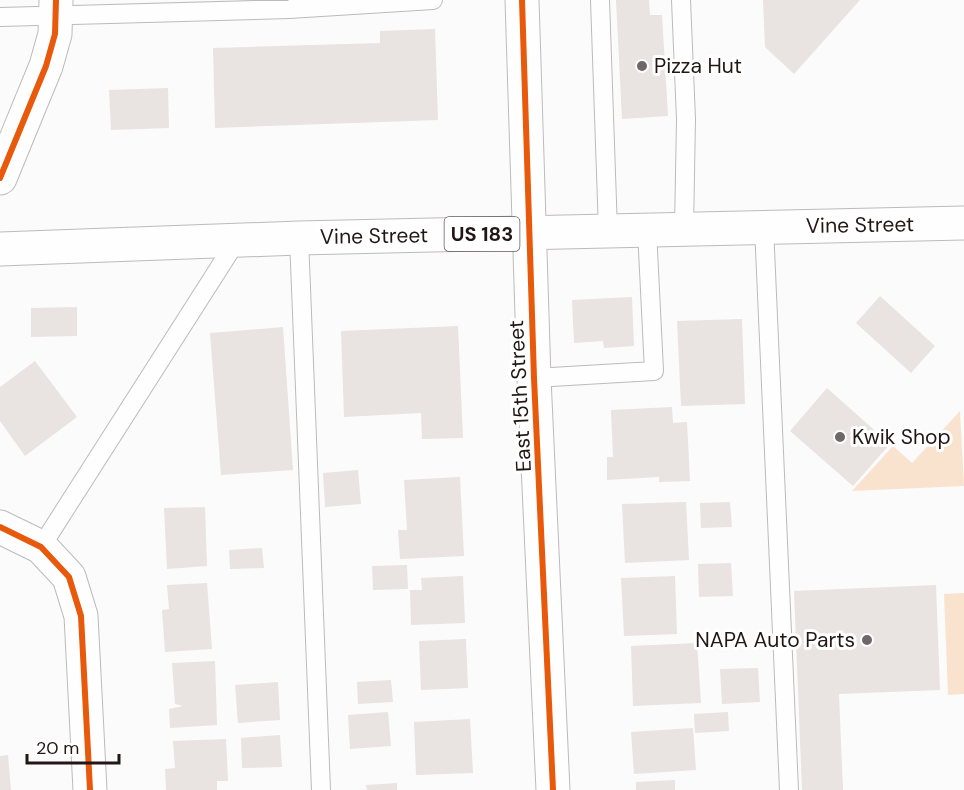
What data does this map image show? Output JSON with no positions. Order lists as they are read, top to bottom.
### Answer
{
  "streets": {
    "street": ["Vine Street", "US 183", "East 15th Street"]
  },
  "crossings": [
    ["Vine Street", "East 15th Street"]
  ],
  "places": ["Pizza Hut", "Kwik Shop", "NAPA Auto Parts"],
  "scale_bar": "20 m"
}
